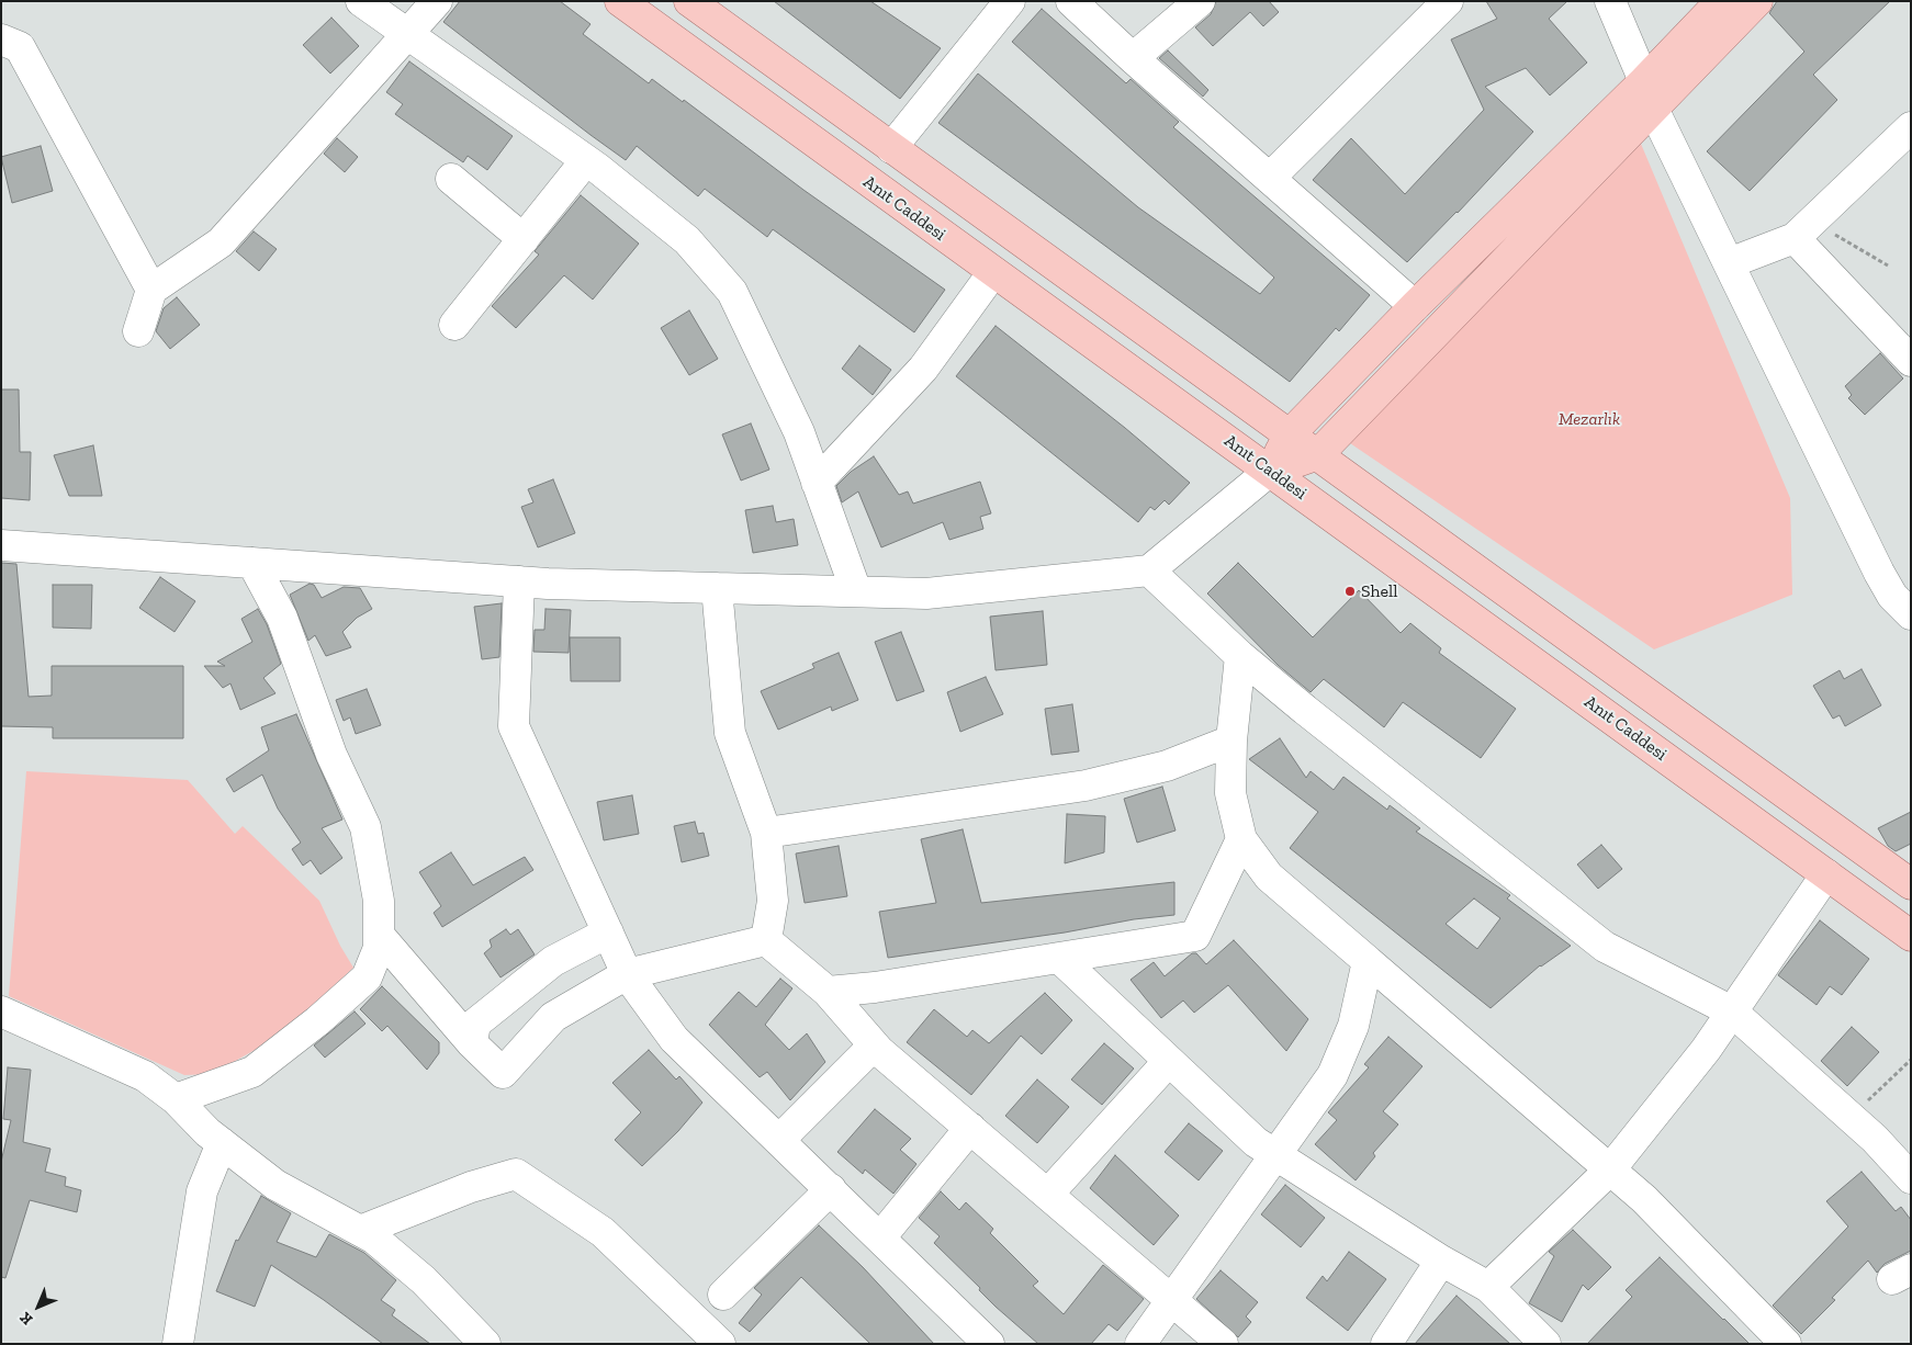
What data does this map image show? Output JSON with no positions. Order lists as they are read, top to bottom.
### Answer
{
  "streets": {
    "main road": ["Anıt Caddesi"]
  },
  "parks": ["Mezarlık"],
  "places": ["Shell"],
  "north": "bottom left"
}
